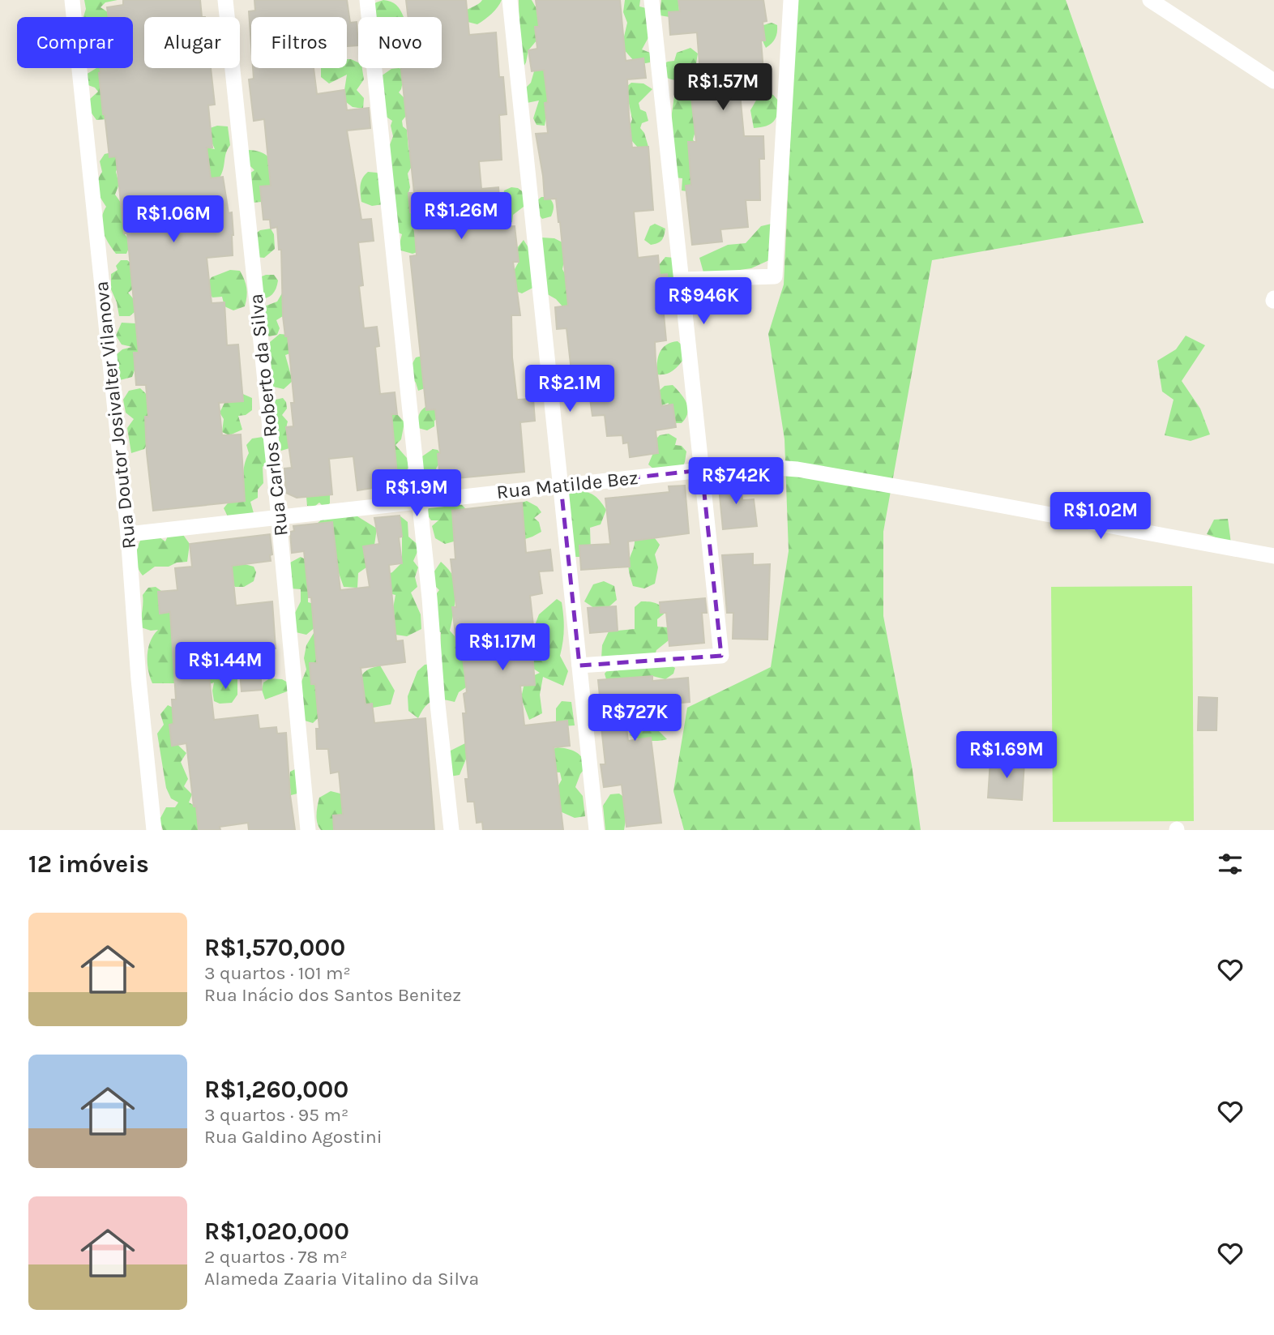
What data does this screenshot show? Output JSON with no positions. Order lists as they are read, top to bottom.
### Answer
{
  "streets": {
    "street": ["Rua Doutor Josivalter Vilanova", "Rua Carlos Roberto da Silva", "Rua Matilde Bez"]
  },
  "crossings": [
    ["Rua Doutor Josivalter Vilanova", "Rua Matilde Bez"],
    ["Rua Carlos Roberto da Silva", "Rua Matilde Bez"]
  ],
  "page": {
    "chip": [
      "Comprar",
      "Alugar",
      "Filtros",
      "Novo"
    ],
    "price": [
      "R$1.57M",
      "R$1.26M",
      "R$1.06M",
      "R$946K",
      "R$2.1M",
      "R$742K",
      "R$1.9M",
      "R$1.02M",
      "R$1.17M",
      "R$1.44M",
      "R$727K",
      "R$1.69M"
    ],
    "heading": "12 imóveis",
    "list": [
      {
        "name": "R$1,570,000",
        "note": "3 quartos · 101 m² · Rua Inácio dos Santos Benitez"
      },
      {
        "name": "R$1,260,000",
        "note": "3 quartos · 95 m² · Rua Galdino Agostini"
      },
      {
        "name": "R$1,020,000",
        "note": "2 quartos · 78 m² · Alameda Zaaria Vitalino da Silva"
      }
    ]
  }
}
